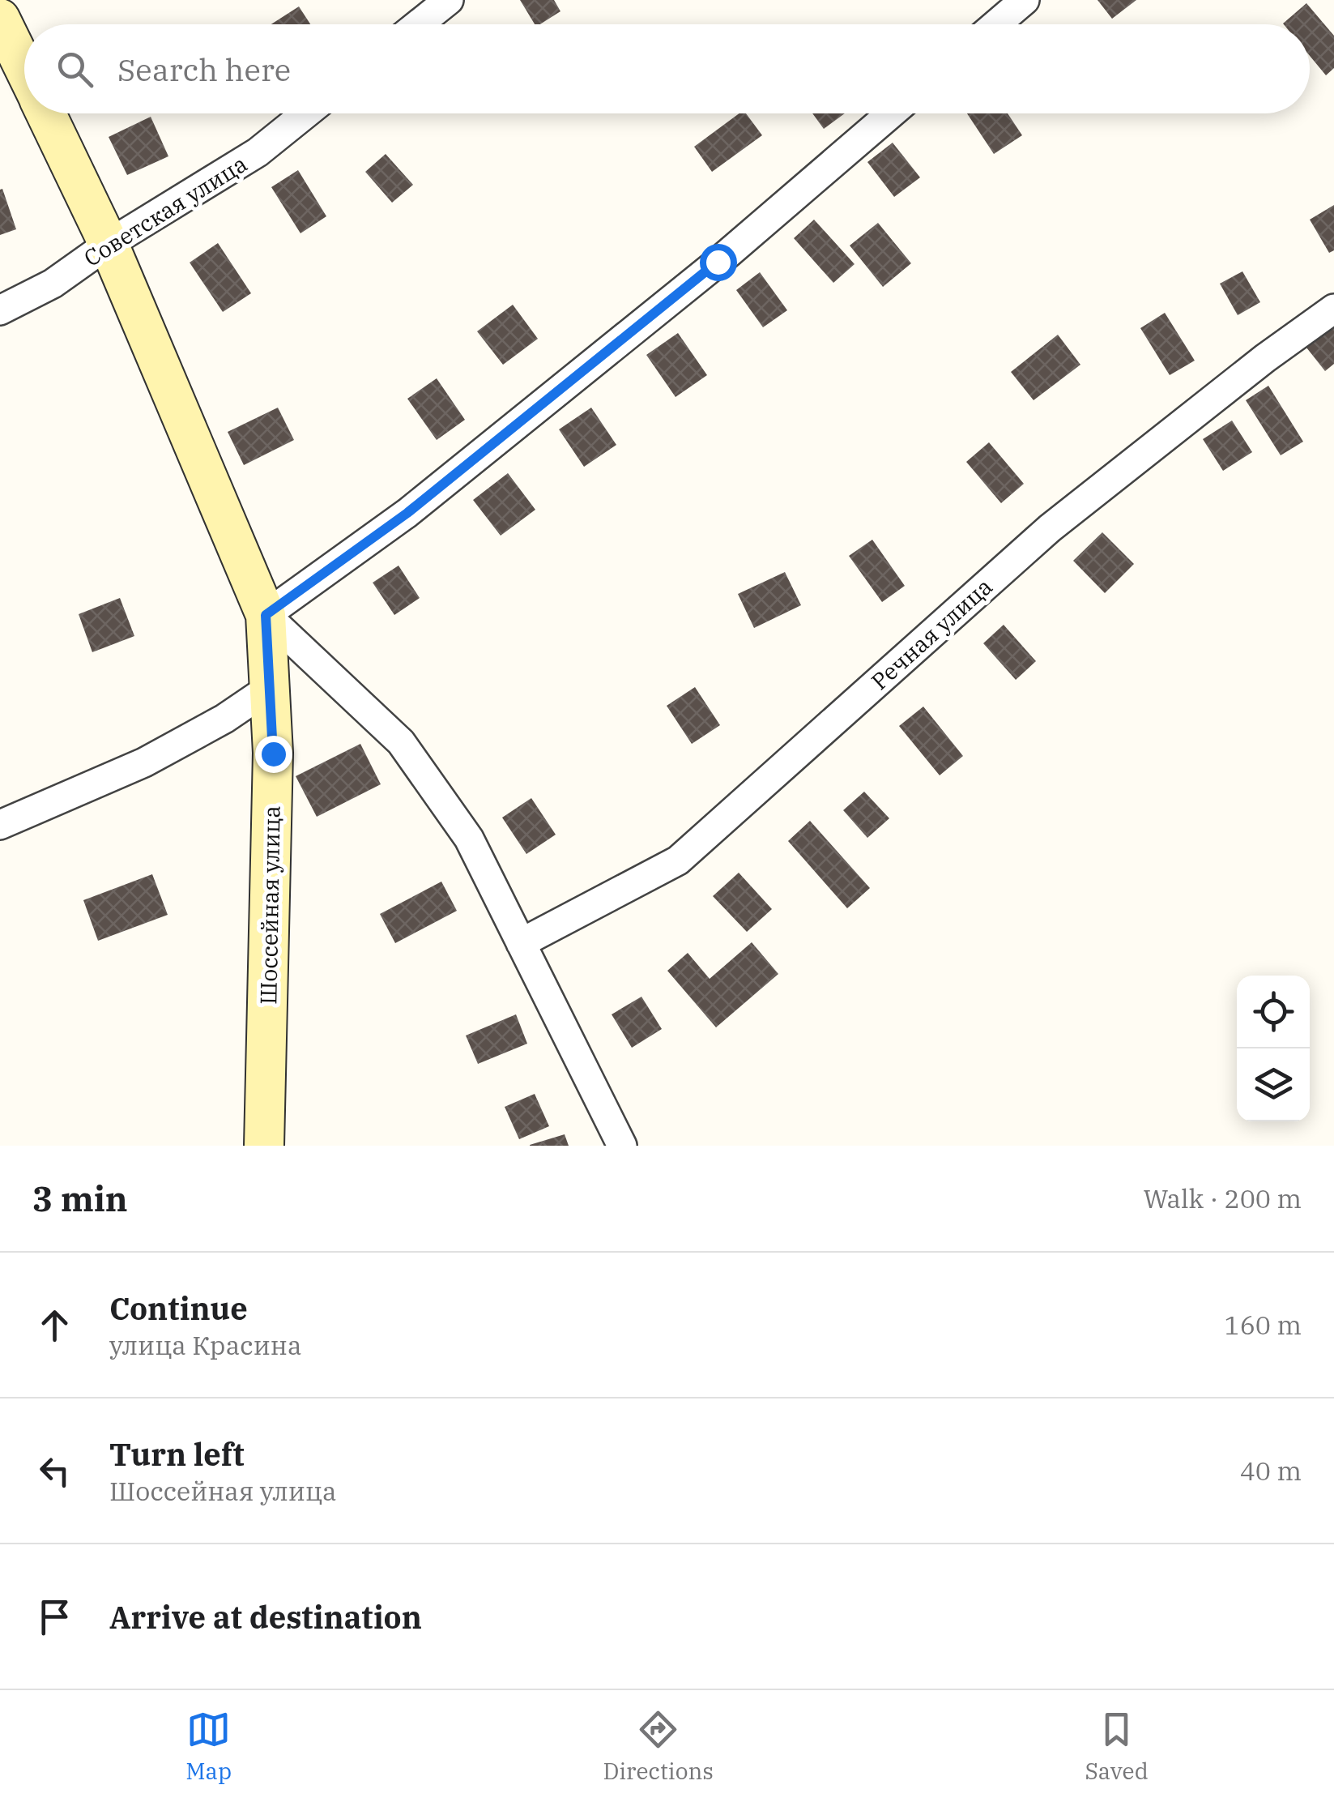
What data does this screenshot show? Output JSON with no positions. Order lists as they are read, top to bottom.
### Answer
{
  "streets": {
    "main road": ["Шоссейная улица"],
    "street": ["Советская улица", "Речная улица"]
  },
  "page": {
    "search": "Search here",
    "heading": ["3 min", "Walk · 200 m"],
    "list": [
      ["Continue", "улица Красина", "160 m"],
      ["Turn left", "Шоссейная улица", "40 m"],
      "Arrive at destination"
    ],
    "nav": ["Map", "Directions", "Saved"]
  }
}
